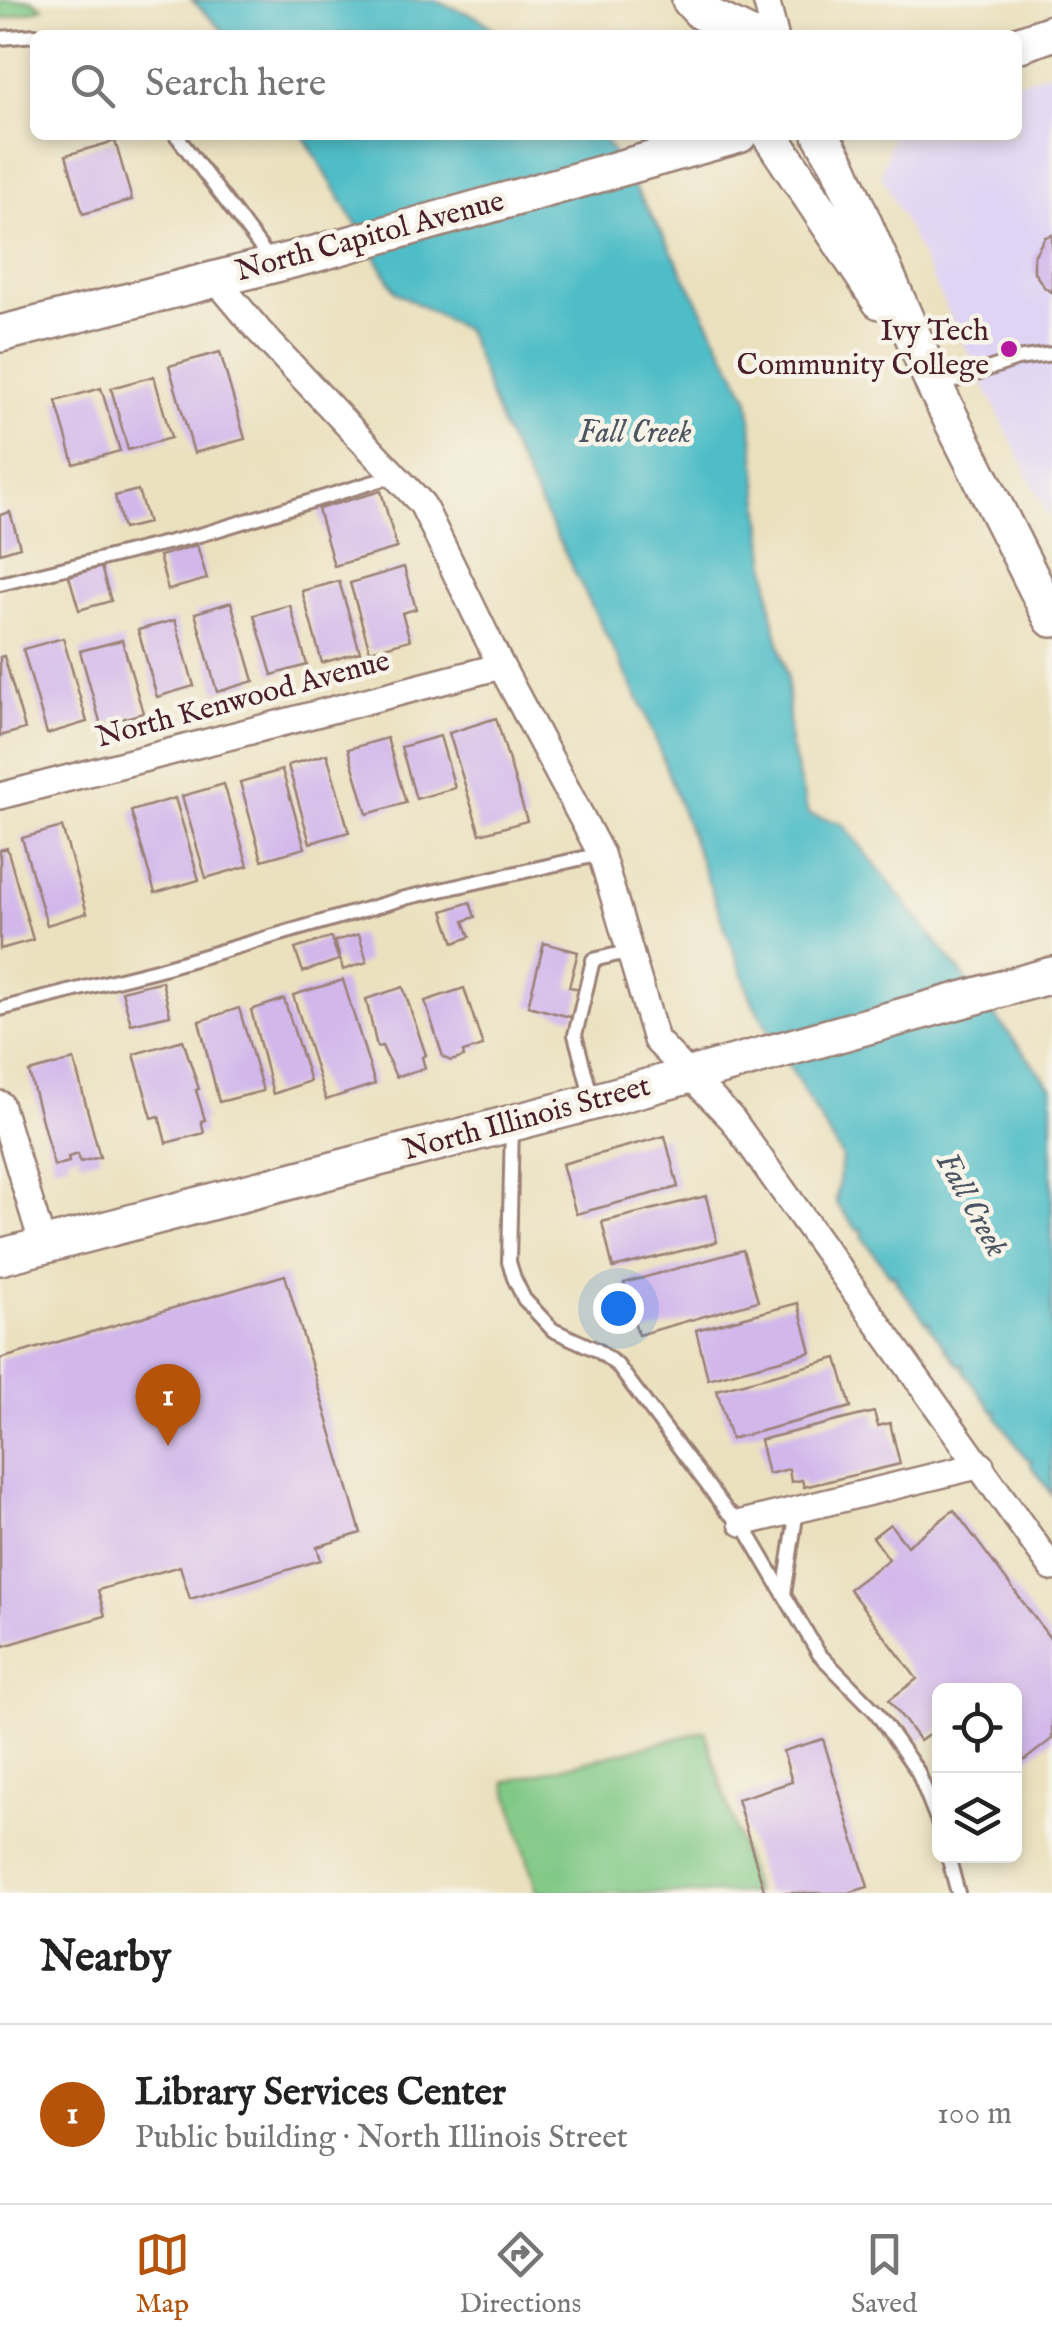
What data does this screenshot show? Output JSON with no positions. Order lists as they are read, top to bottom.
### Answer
{
  "streets": {
    "main road": ["North Capitol Avenue", "North Illinois Street"],
    "street": ["North Kenwood Avenue"]
  },
  "water": ["Fall Creek"],
  "places": ["Ivy Tech Community College"],
  "page": {
    "search": "Search here",
    "pins": "1",
    "heading": "Nearby",
    "list": [
      {
        "mark": "1",
        "name": "Library Services Center",
        "note": "Public building · North Illinois Street",
        "value": "100 m"
      }
    ],
    "nav": ["Map", "Directions", "Saved"]
  }
}
